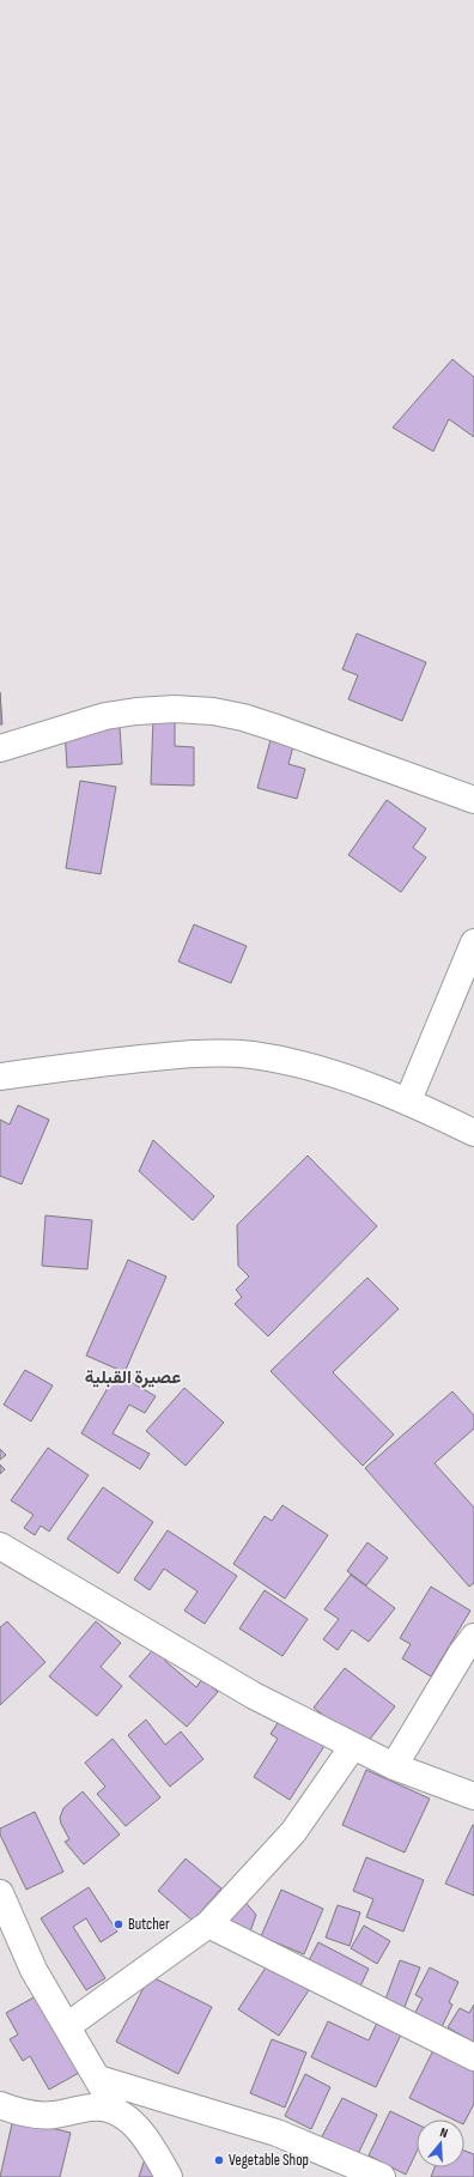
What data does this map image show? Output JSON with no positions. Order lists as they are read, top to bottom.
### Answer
{
  "districts": ["عصيرة القبلية"],
  "places": ["Butcher", "Vegetable Shop"],
  "north": "top"
}
